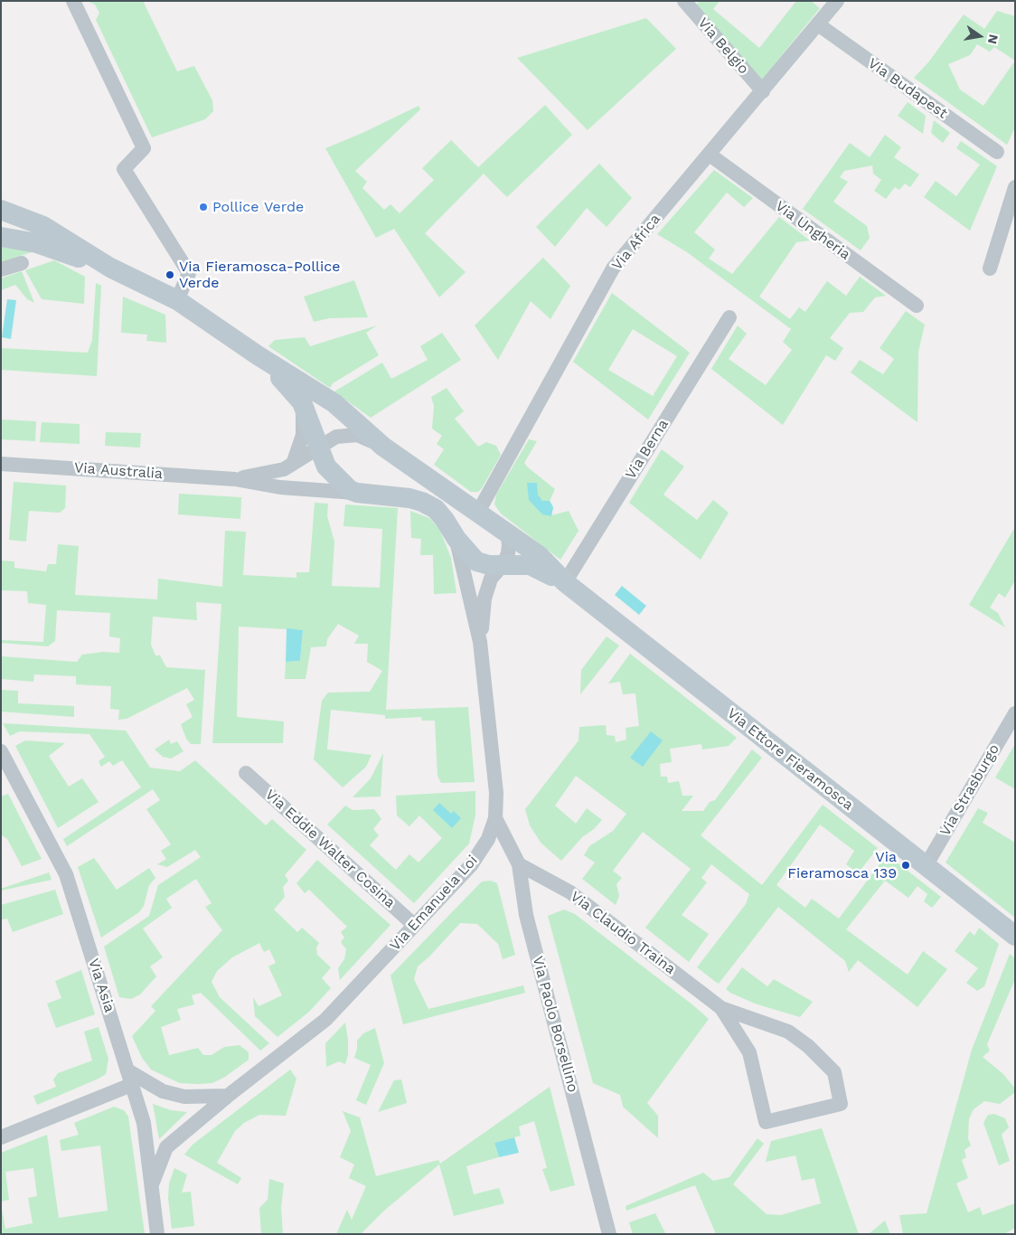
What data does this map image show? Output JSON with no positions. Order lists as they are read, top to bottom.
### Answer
{
  "streets": {
    "main road": ["Via Ettore Fieramosca"],
    "street": [
      "Via Belgio",
      "Via Budapest",
      "Via Ungheria",
      "Via Africa",
      "Via Berna",
      "Via Australia",
      "Via Strasburgo",
      "Via Eddie Walter Cosina",
      "Via Emanuela Loi",
      "Via Claudio Traina",
      "Via Asia",
      "Via Paolo Borsellino"
    ]
  },
  "crossings": [
    ["Via Belgio", "Via Africa"],
    ["Via Budapest", "Via Africa"],
    ["Via Ungheria", "Via Africa"],
    ["Via Berna", "Via Ettore Fieramosca"],
    ["Via Ettore Fieramosca", "Via Strasburgo"],
    ["Via Eddie Walter Cosina", "Via Emanuela Loi"],
    ["Via Emanuela Loi", "Via Asia"],
    ["Via Emanuela Loi", "Via Paolo Borsellino"],
    ["Via Claudio Traina", "Via Paolo Borsellino"]
  ],
  "places": ["Pollice Verde", "Via Fieramosca-Pollice Verde", "Via Fieramosca 139"],
  "north": "right"
}
